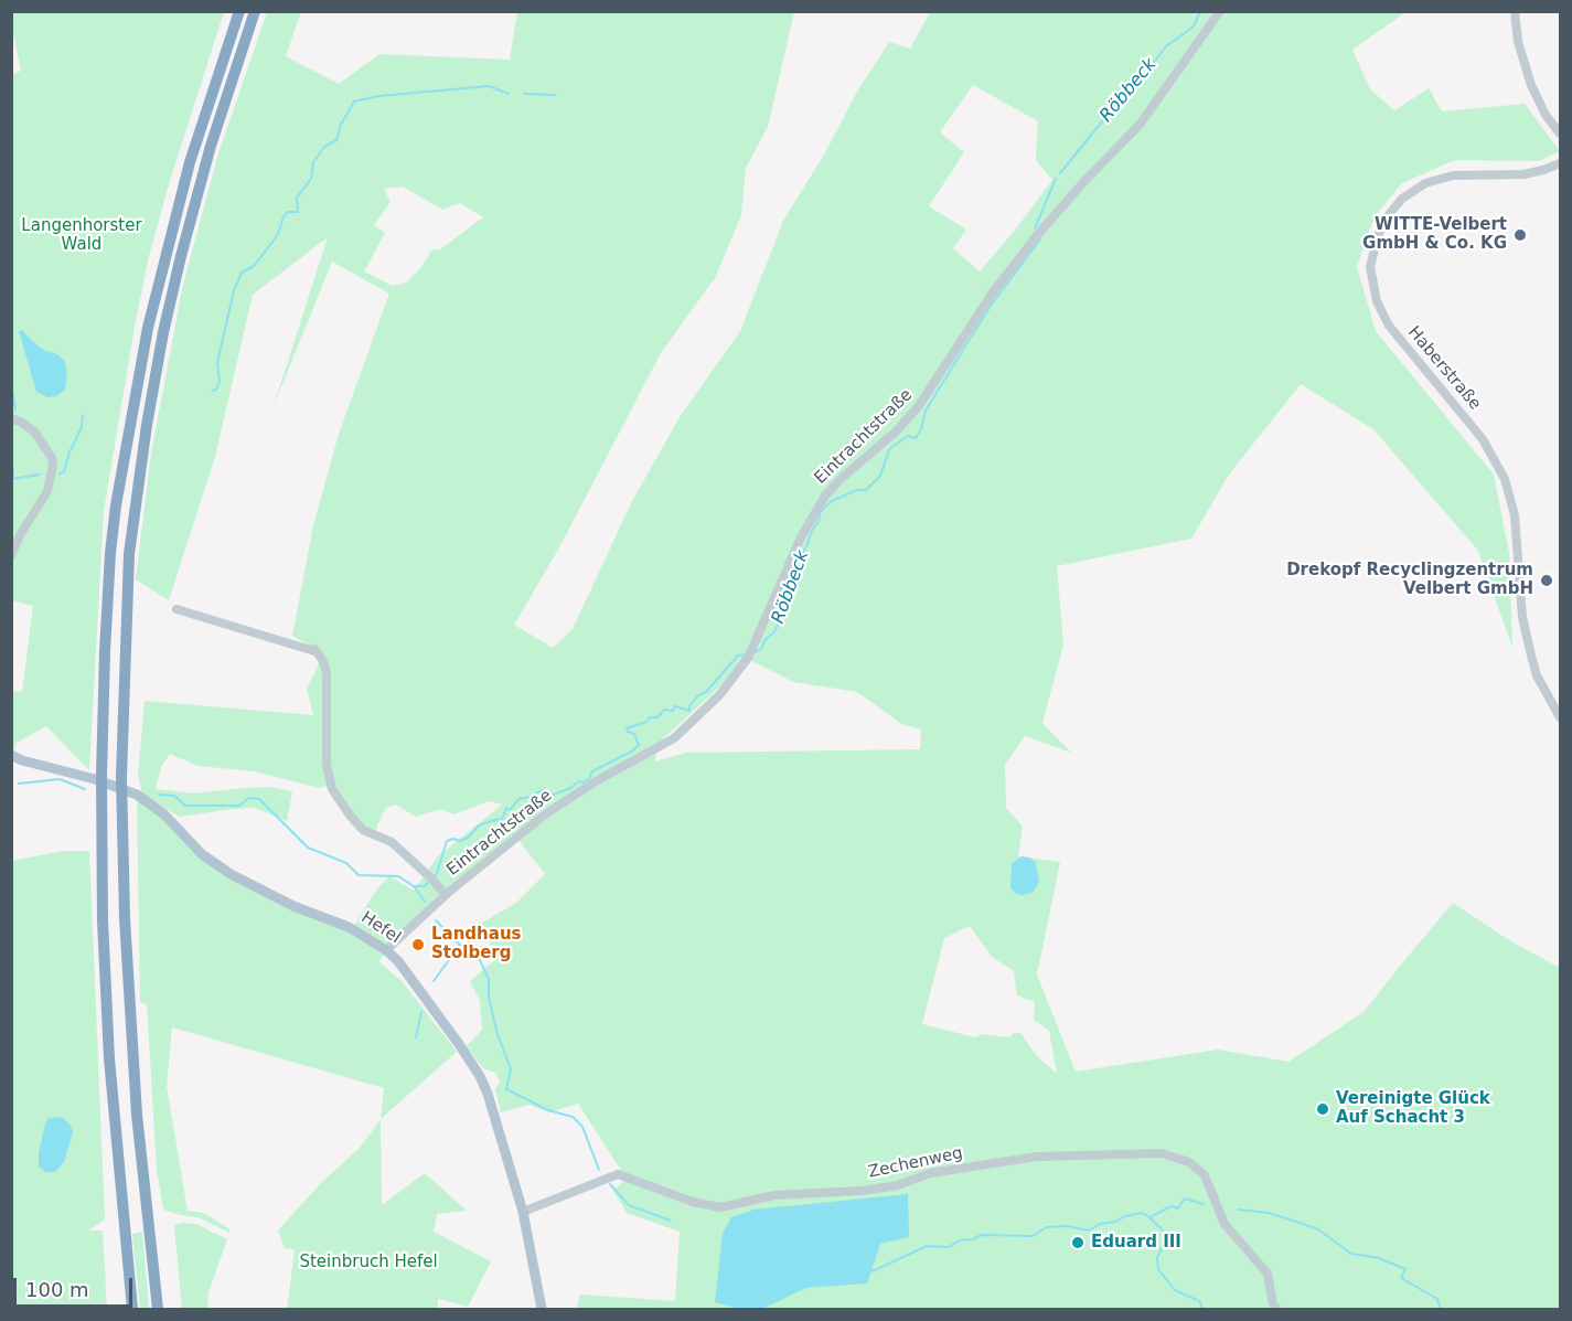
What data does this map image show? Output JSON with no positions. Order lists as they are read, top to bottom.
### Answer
{
  "streets": {
    "main road": ["Hefel"],
    "street": ["Haberstraße", "Eintrachtstraße", "Zechenweg"]
  },
  "crossings": [
    ["Eintrachtstraße", "Hefel"],
    ["Hefel", "Zechenweg"]
  ],
  "water": ["Röbbeck"],
  "parks": ["Langenhorster Wald", "Steinbruch Hefel"],
  "places": [
    "WITTE-Velbert GmbH & Co. KG",
    "Drekopf Recyclingzentrum Velbert GmbH",
    "Landhaus Stolberg",
    "Vereinigte Glück Auf Schacht 3",
    "Eduard III"
  ],
  "scale_bar": "100 m"
}
